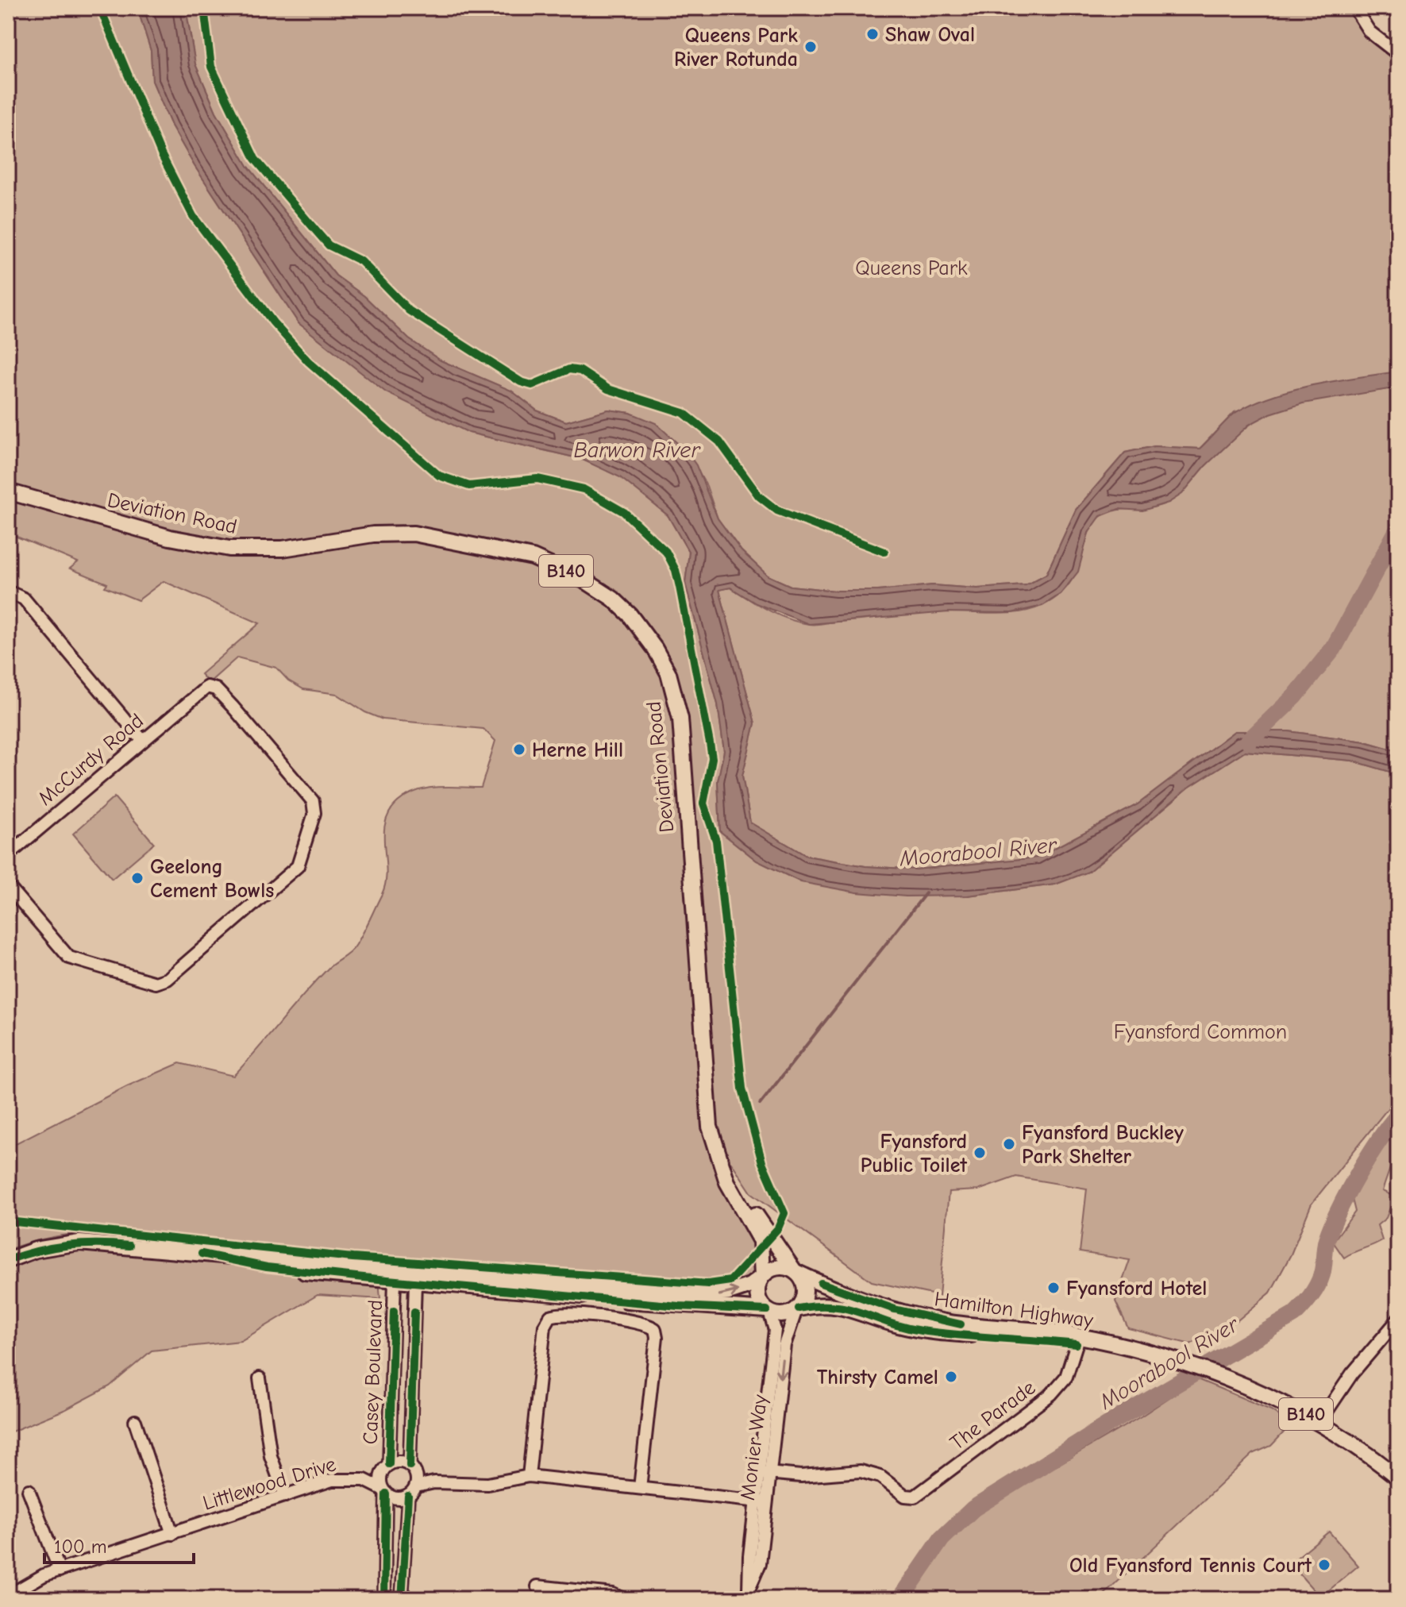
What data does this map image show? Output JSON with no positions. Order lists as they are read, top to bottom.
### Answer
{
  "streets": {
    "main road": ["Deviation Road", "B140", "Hamilton Highway"],
    "street": [
      "McCurdy Road",
      "Casey Boulevard",
      "The Parade",
      "Monier Way",
      "Littlewood Drive"
    ]
  },
  "crossings": [
    ["Deviation Road", "B140"],
    ["Deviation Road", "Hamilton Highway"],
    ["Deviation Road", "Monier Way"],
    ["B140", "Hamilton Highway"],
    ["B140", "Monier Way"],
    ["Hamilton Highway", "The Parade"],
    ["Hamilton Highway", "Monier Way"],
    ["Casey Boulevard", "Littlewood Drive"],
    ["The Parade", "Monier Way"]
  ],
  "water": ["Barwon River", "Moorabool River"],
  "parks": ["Queens Park", "Fyansford Common"],
  "places": [
    "Shaw Oval",
    "Queens Park River Rotunda",
    "Herne Hill",
    "Geelong Cement Bowls",
    "Fyansford Buckley Park Shelter",
    "Fyansford Public Toilet",
    "Fyansford Hotel",
    "Thirsty Camel",
    "Old Fyansford Tennis Court"
  ],
  "scale_bar": "100 m"
}
